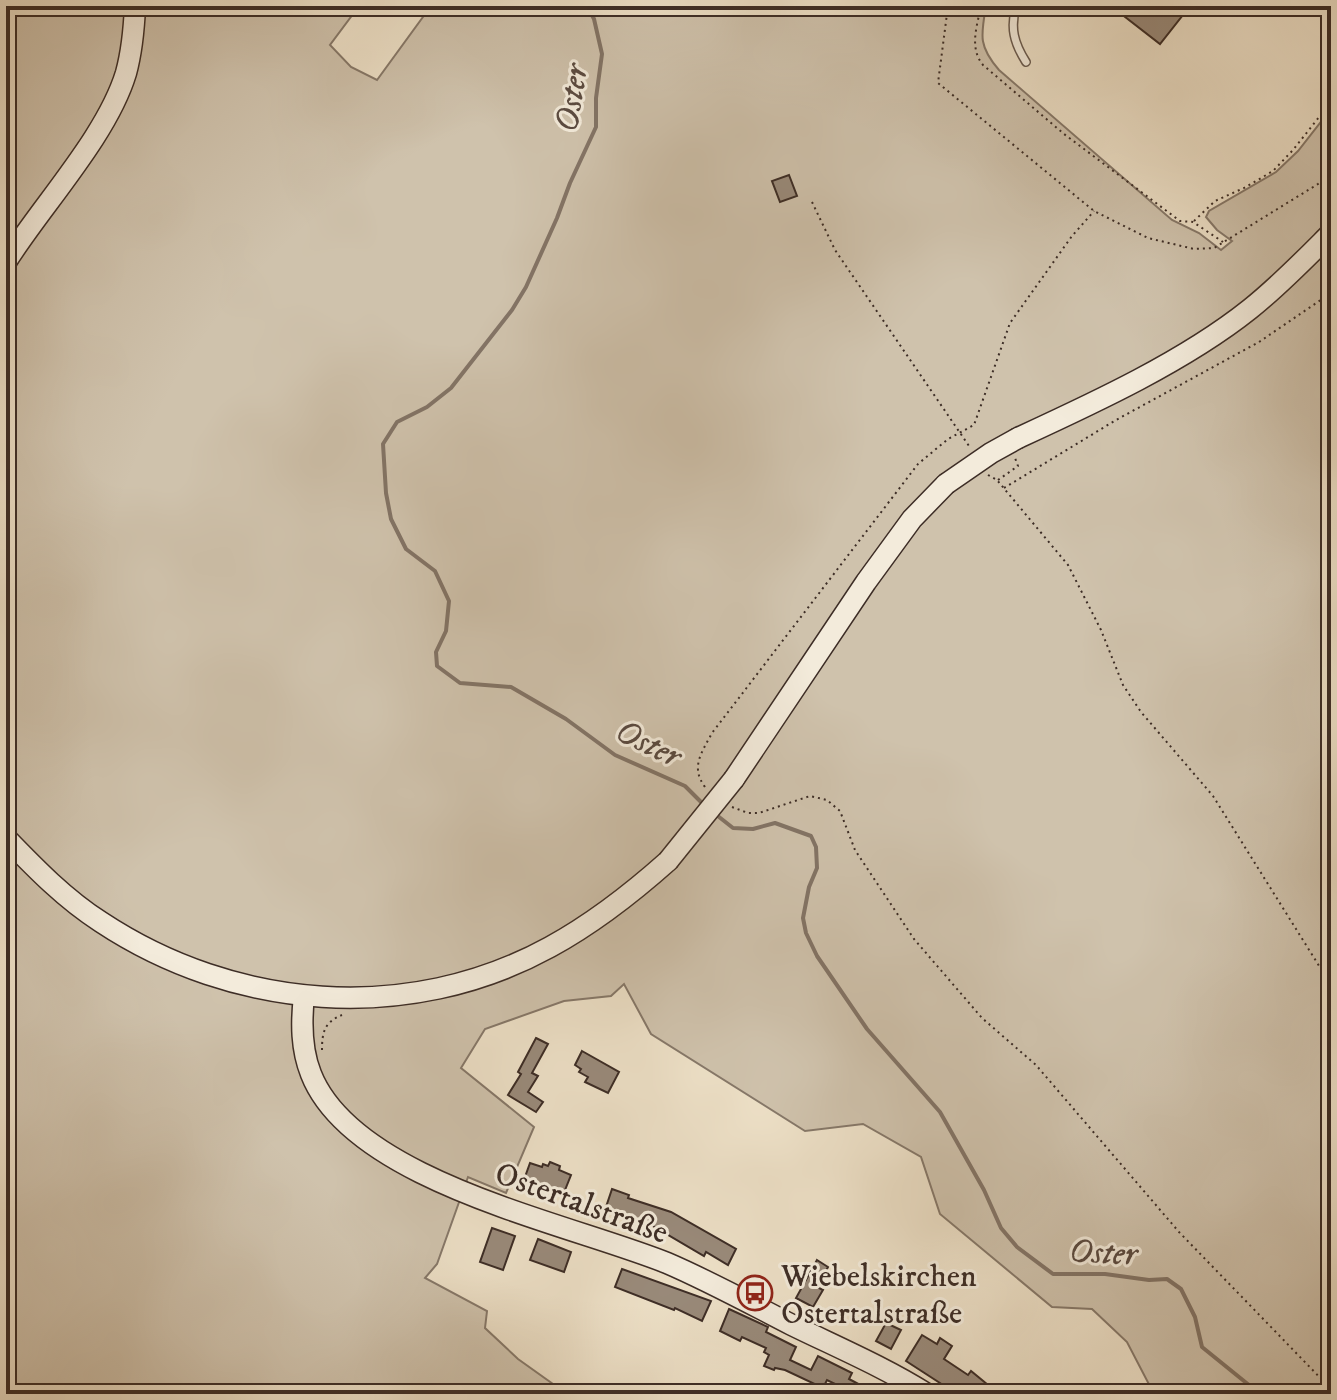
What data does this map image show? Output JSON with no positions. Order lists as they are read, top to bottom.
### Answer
{
  "streets": {
    "main road": ["Ostertalstraße"]
  },
  "water": ["Oster"],
  "places": {
    "bus stop": ["Wiebelskirchen Ostertalstraße"]
  }
}
